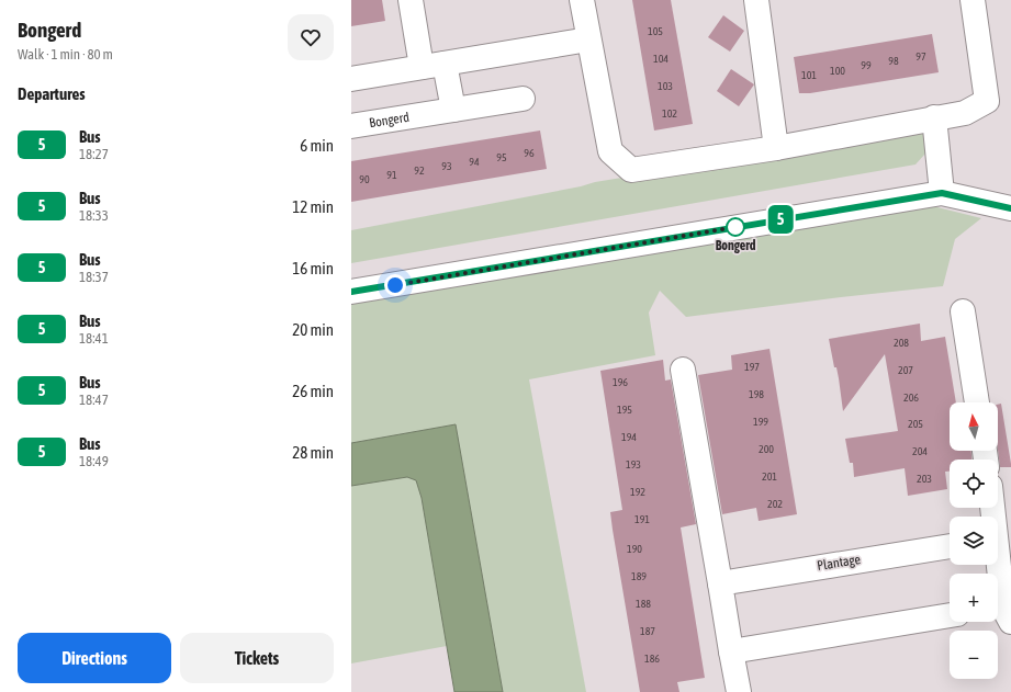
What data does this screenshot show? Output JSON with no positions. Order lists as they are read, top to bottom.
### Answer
{
  "streets": {
    "street": ["Bongerd", "Plantage"]
  },
  "places": ["Bongerd"],
  "lines": ["bus line 5"],
  "house_numbers": [
    "105",
    "97",
    "104",
    "98",
    "99",
    "100",
    "101",
    "103",
    "102",
    "96",
    "95",
    "94",
    "93",
    "92",
    "91",
    "90",
    "208",
    "197",
    "207",
    "196",
    "198",
    "206",
    "195",
    "199",
    "205",
    "194",
    "200",
    "204",
    "193",
    "201",
    "203",
    "192",
    "202",
    "191",
    "190",
    "189",
    "188",
    "187",
    "186"
  ],
  "north": "top",
  "page": {
    "heading": [
      ["Bongerd", "Walk · 1 min · 80 m"],
      "Departures"
    ],
    "on_map": "5",
    "list": [
      {
        "mark": "5",
        "name": "Bus",
        "note": "18:27",
        "value": "6 min"
      },
      {
        "mark": "5",
        "name": "Bus",
        "note": "18:33",
        "value": "12 min"
      },
      {
        "mark": "5",
        "name": "Bus",
        "note": "18:37",
        "value": "16 min"
      },
      {
        "mark": "5",
        "name": "Bus",
        "note": "18:41",
        "value": "20 min"
      },
      {
        "mark": "5",
        "name": "Bus",
        "note": "18:47",
        "value": "26 min"
      },
      {
        "mark": "5",
        "name": "Bus",
        "note": "18:49",
        "value": "28 min"
      }
    ],
    "map_buttons": ["+", "−"],
    "buttons": ["Directions", "Tickets"]
  }
}
